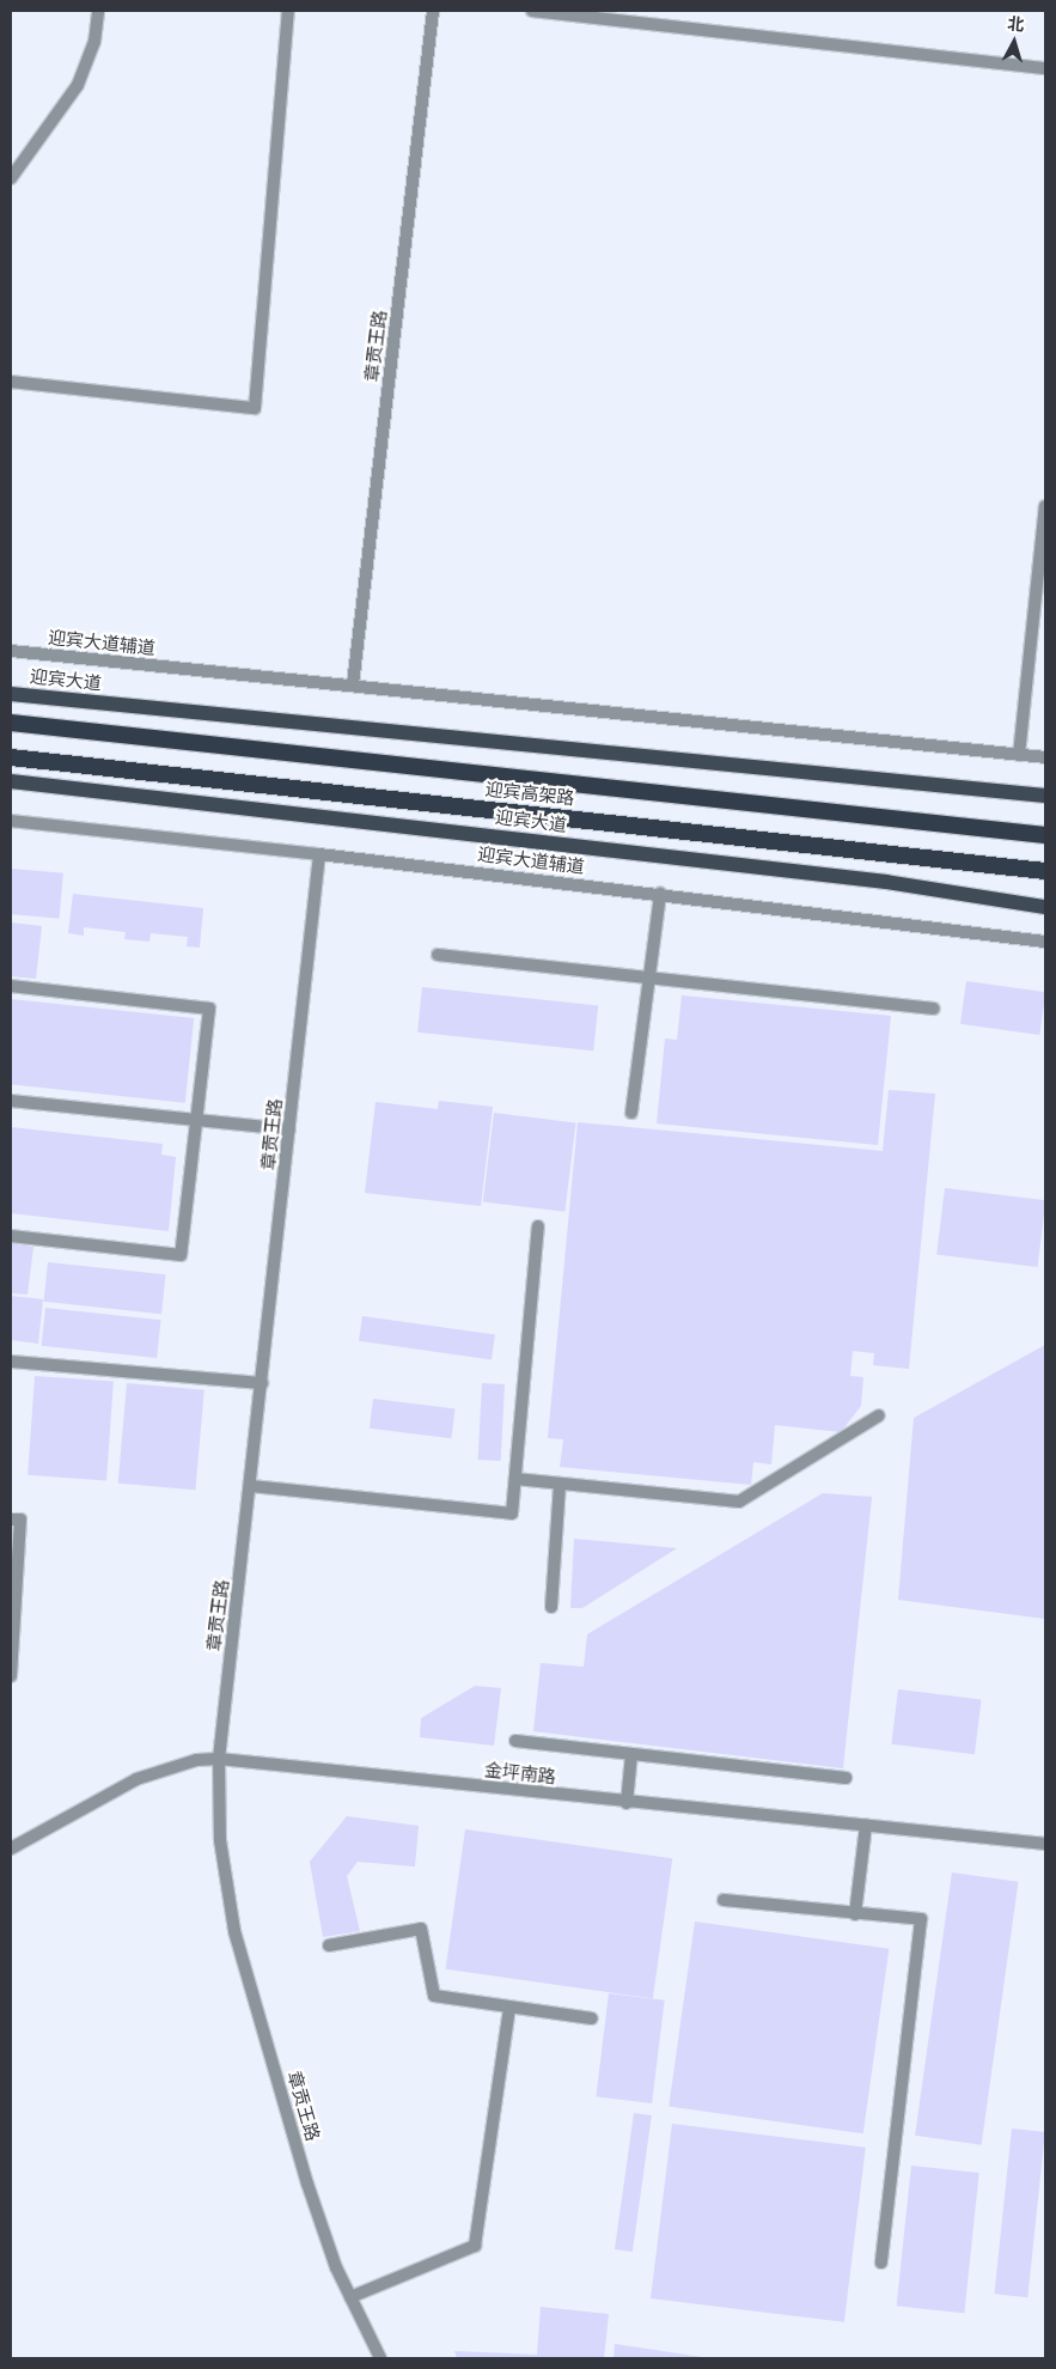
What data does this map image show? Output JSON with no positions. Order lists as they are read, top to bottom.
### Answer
{
  "streets": {
    "highway": ["迎宾高架路"],
    "main road": ["迎宾大道"],
    "street": ["章贡王路", "迎宾大道辅道", "金坪南路"]
  },
  "crossings": [
    ["章贡王路", "迎宾大道辅道"],
    ["章贡王路", "金坪南路"]
  ],
  "north": "top"
}
